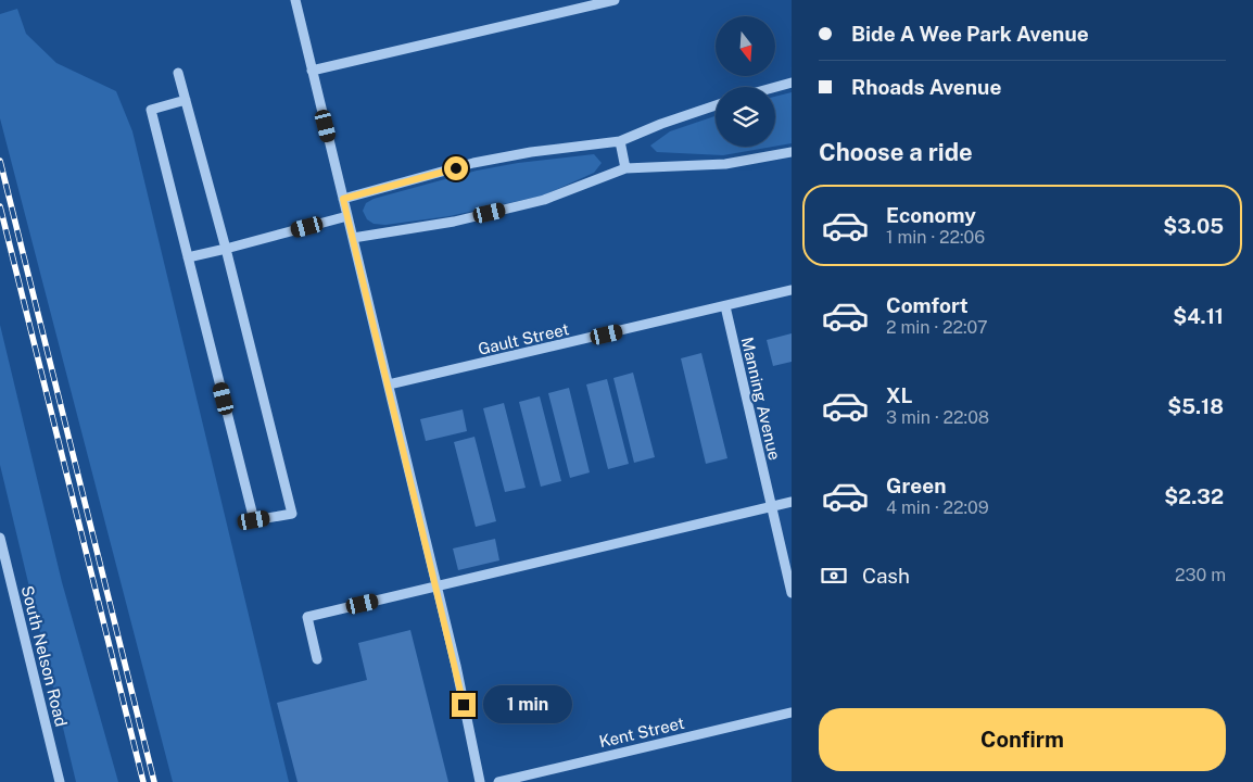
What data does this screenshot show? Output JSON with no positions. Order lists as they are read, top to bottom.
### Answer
{
  "streets": {
    "street": [
      "Gault Street",
      "Manning Avenue",
      "South Nelson Road",
      "Kent Street"
    ]
  },
  "crossings": [
    ["Gault Street", "Manning Avenue"]
  ],
  "north": "bottom",
  "page": {
    "banner": ["Bide A Wee Park Avenue", "Rhoads Avenue"],
    "heading": "Choose a ride",
    "list": [
      {
        "name": "Economy",
        "note": "1 min · 22:06",
        "value": "$3.05"
      },
      {
        "name": "Comfort",
        "note": "2 min · 22:07",
        "value": "$4.11"
      },
      {
        "name": "XL",
        "note": "3 min · 22:08",
        "value": "$5.18"
      },
      {
        "name": "Green",
        "note": "4 min · 22:09",
        "value": "$2.32"
      }
    ],
    "pay": ["Cash", "230 m"],
    "bubble": "1 min",
    "buttons": "Confirm"
  }
}
